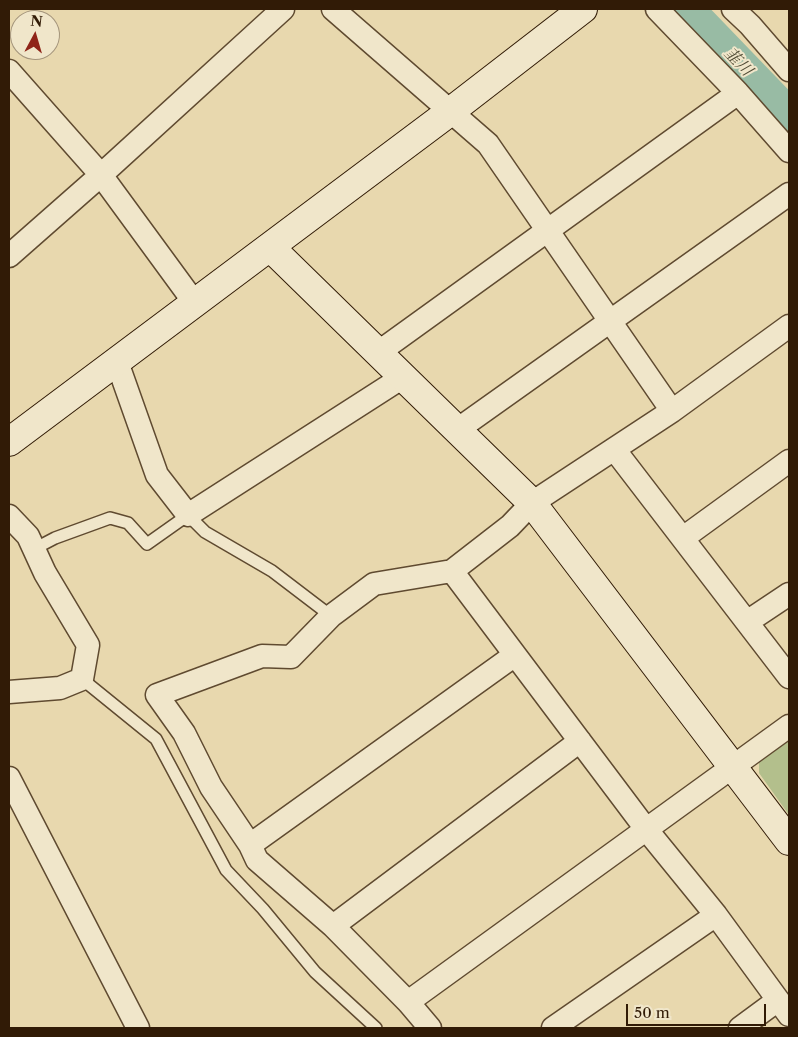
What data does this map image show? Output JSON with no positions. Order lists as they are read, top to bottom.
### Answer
{
  "water": ["韮川"],
  "scale_bar": "50 m",
  "north": "top"
}
